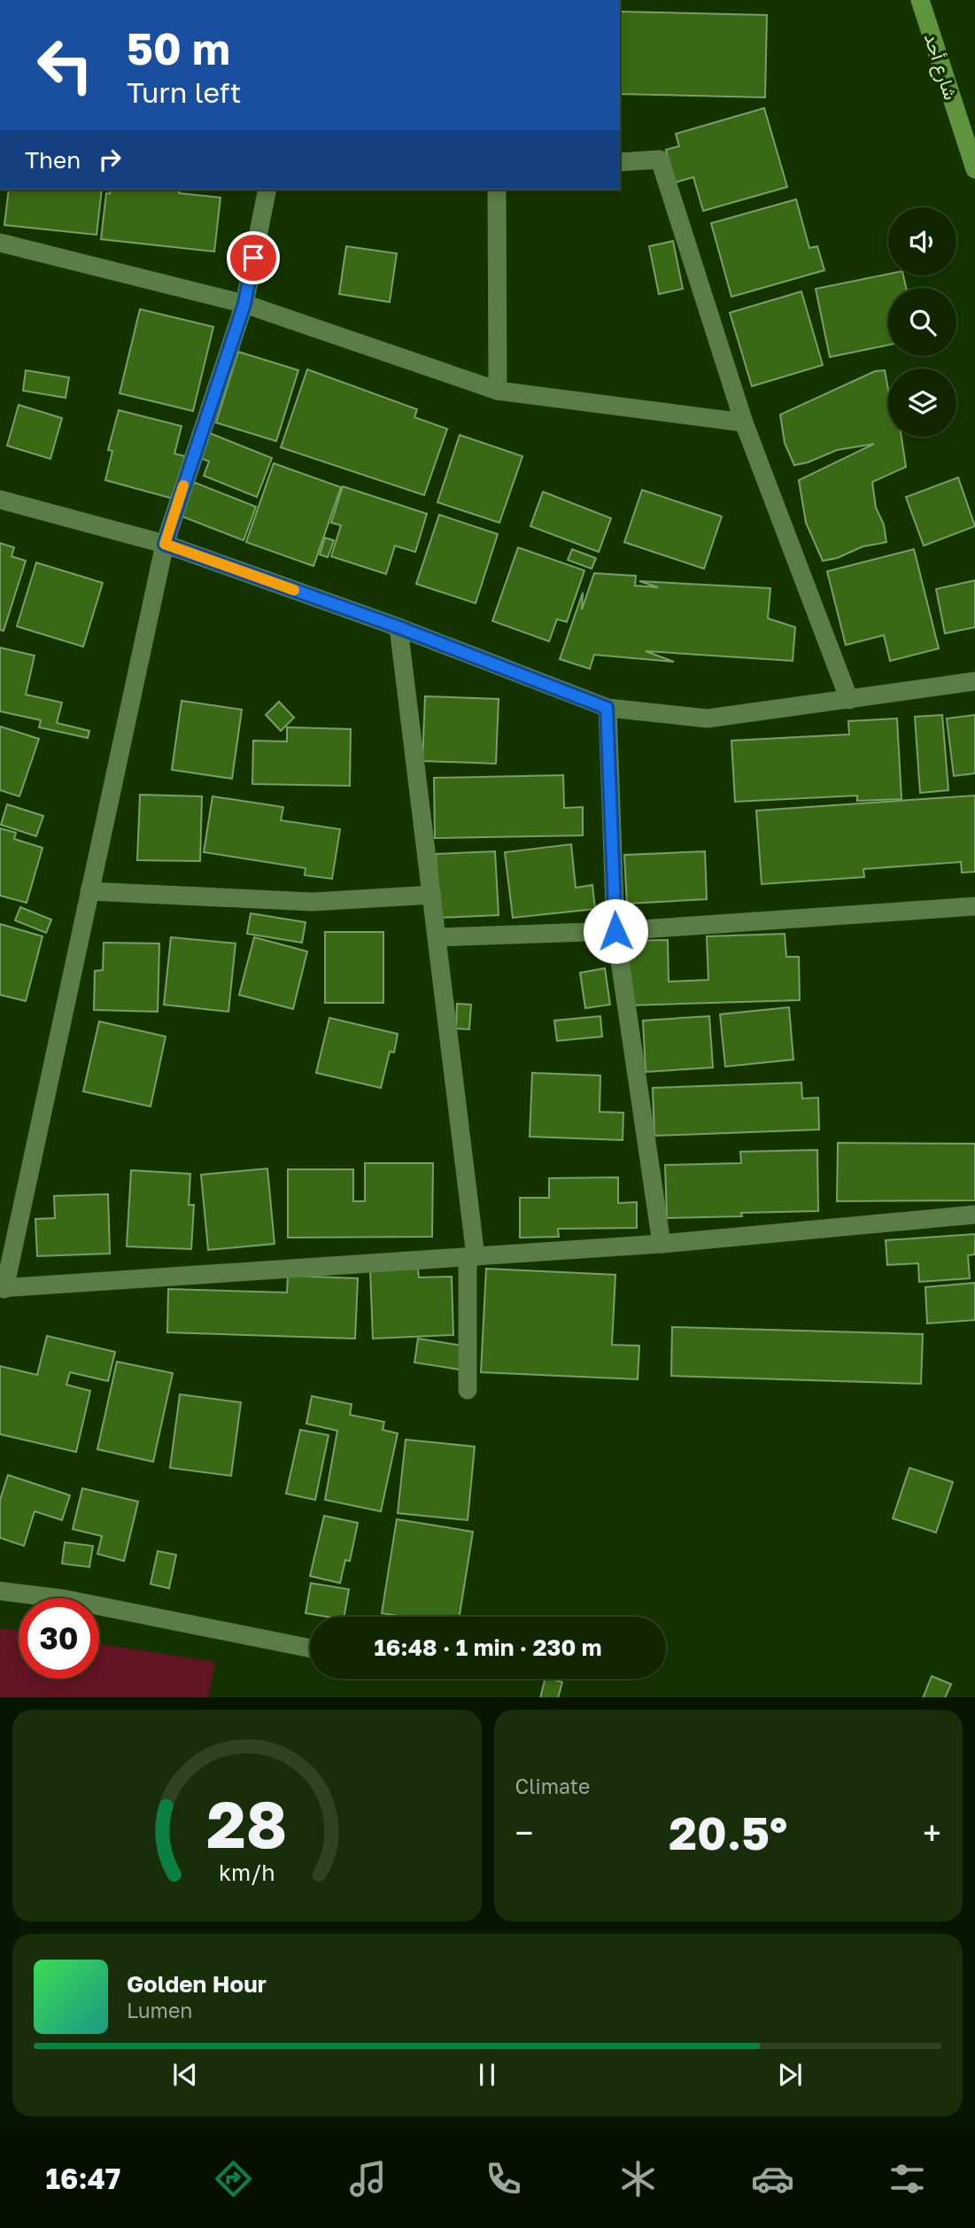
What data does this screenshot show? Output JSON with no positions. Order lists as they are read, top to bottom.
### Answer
{
  "streets": {
    "main road": ["شارع أحد"]
  },
  "page": {
    "turn": ["50 m", "Turn left"],
    "then": "Then",
    "limit": "30",
    "trip": "16:48 · 1 min · 230 m",
    "tile": "Climate",
    "heat": ["−", "20.5°", "+"],
    "song": ["Golden Hour", "Lumen"],
    "tabs": "16:47",
    "gauge": ["28", "km/h"]
  }
}
